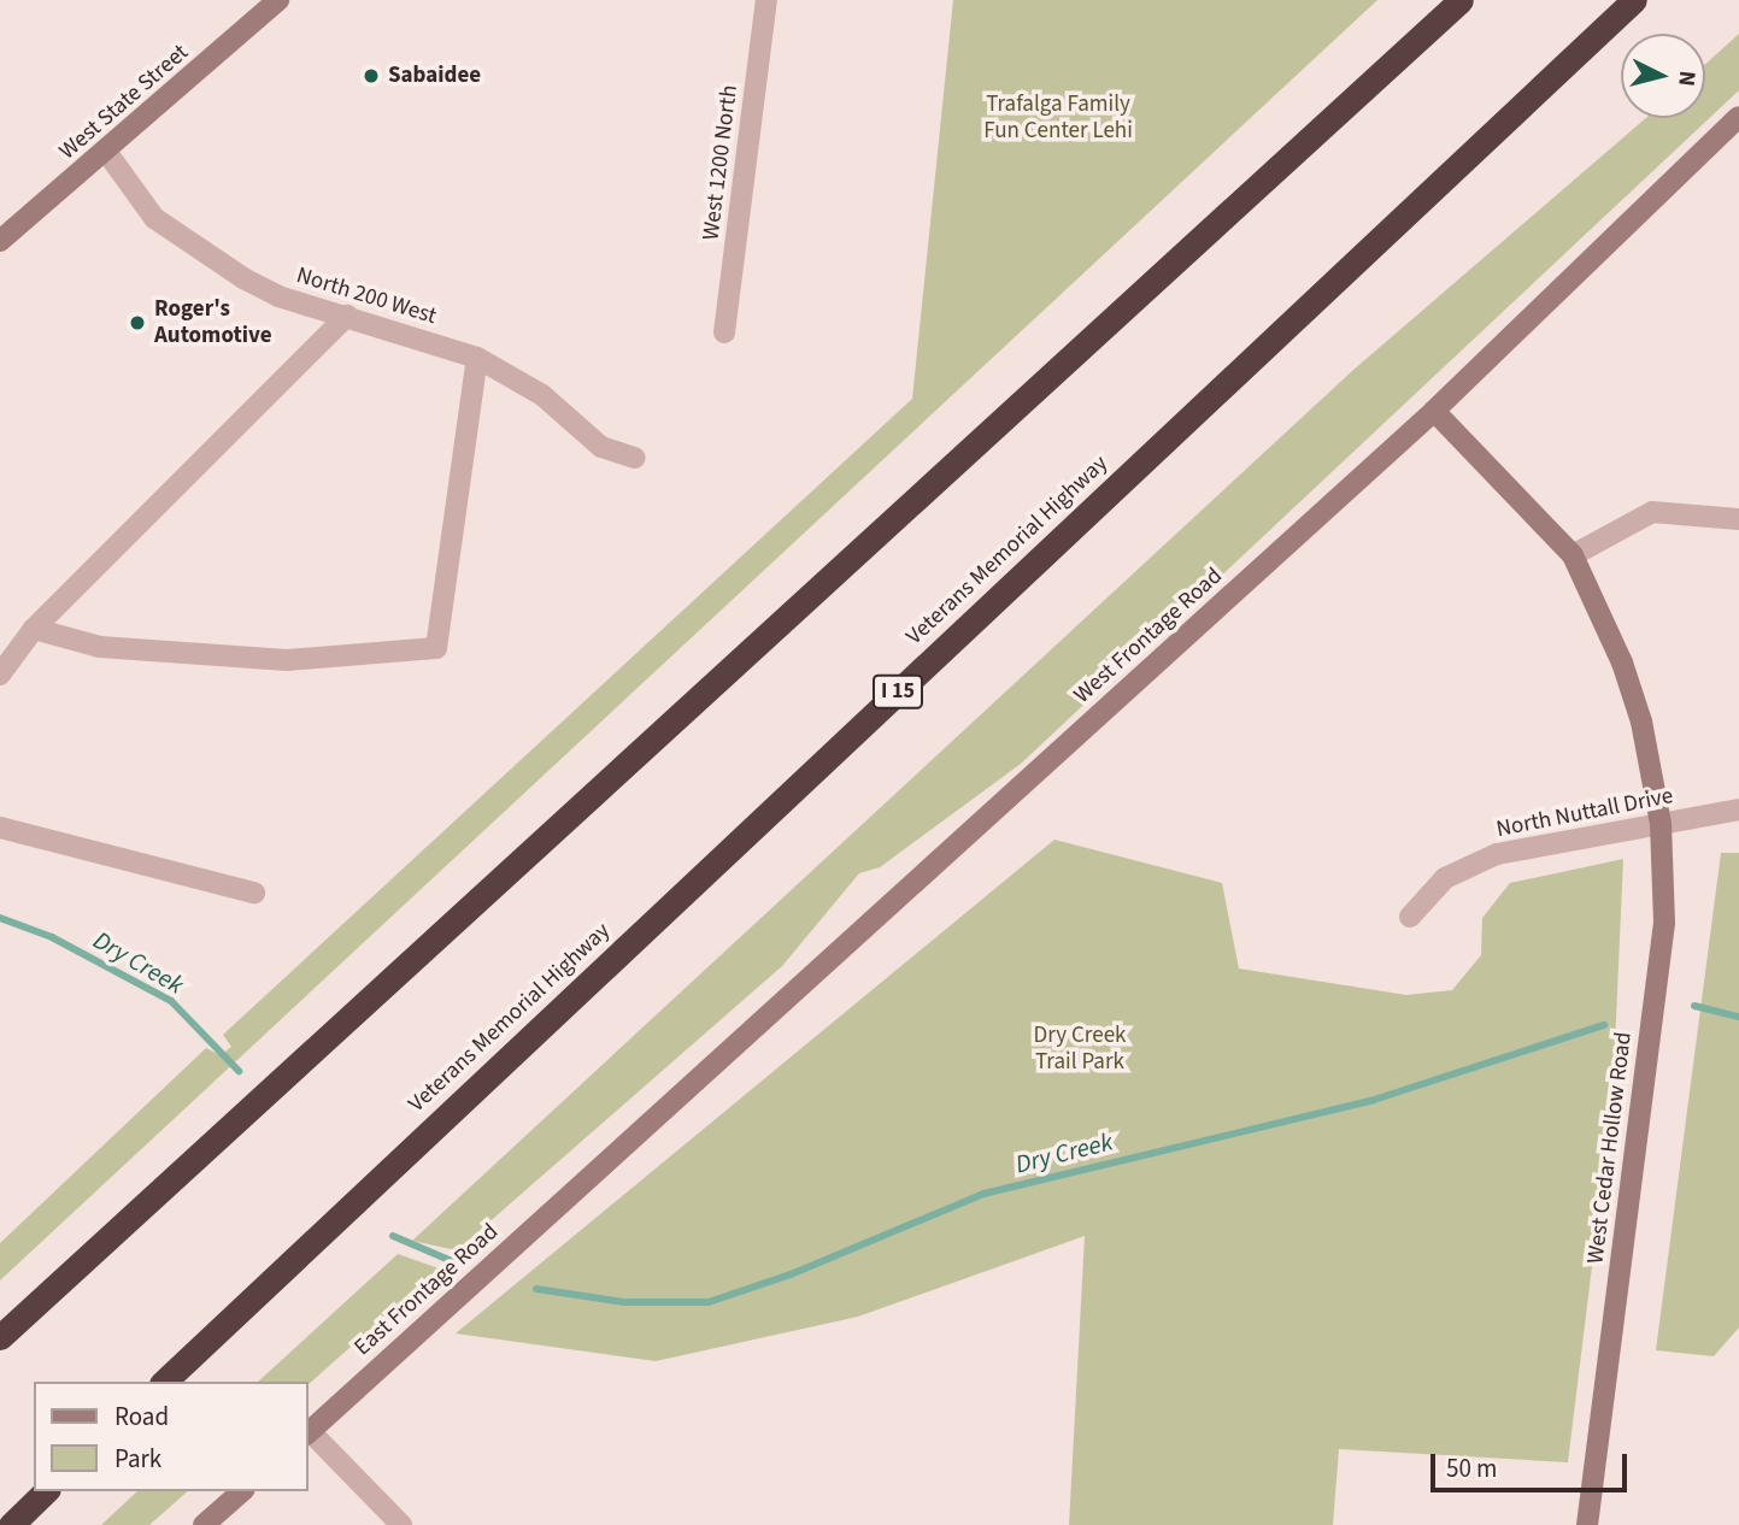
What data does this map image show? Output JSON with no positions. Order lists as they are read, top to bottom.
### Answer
{
  "streets": {
    "highway": ["Veterans Memorial Highway", "I 15"],
    "street": [
      "West State Street",
      "West 1200 North",
      "North 200 West",
      "West Frontage Road",
      "North Nuttall Drive",
      "West Cedar Hollow Road",
      "East Frontage Road"
    ]
  },
  "crossings": [
    ["West State Street", "North 200 West"],
    ["West Frontage Road", "East Frontage Road"],
    ["North Nuttall Drive", "West Cedar Hollow Road"]
  ],
  "water": ["Dry Creek"],
  "parks": ["Trafalga Family Fun Center Lehi", "Dry Creek Trail Park"],
  "places": ["Sabaidee", "Roger's Automotive"],
  "legend": ["Road", "Park"],
  "scale_bar": "50 m",
  "north": "right"
}
